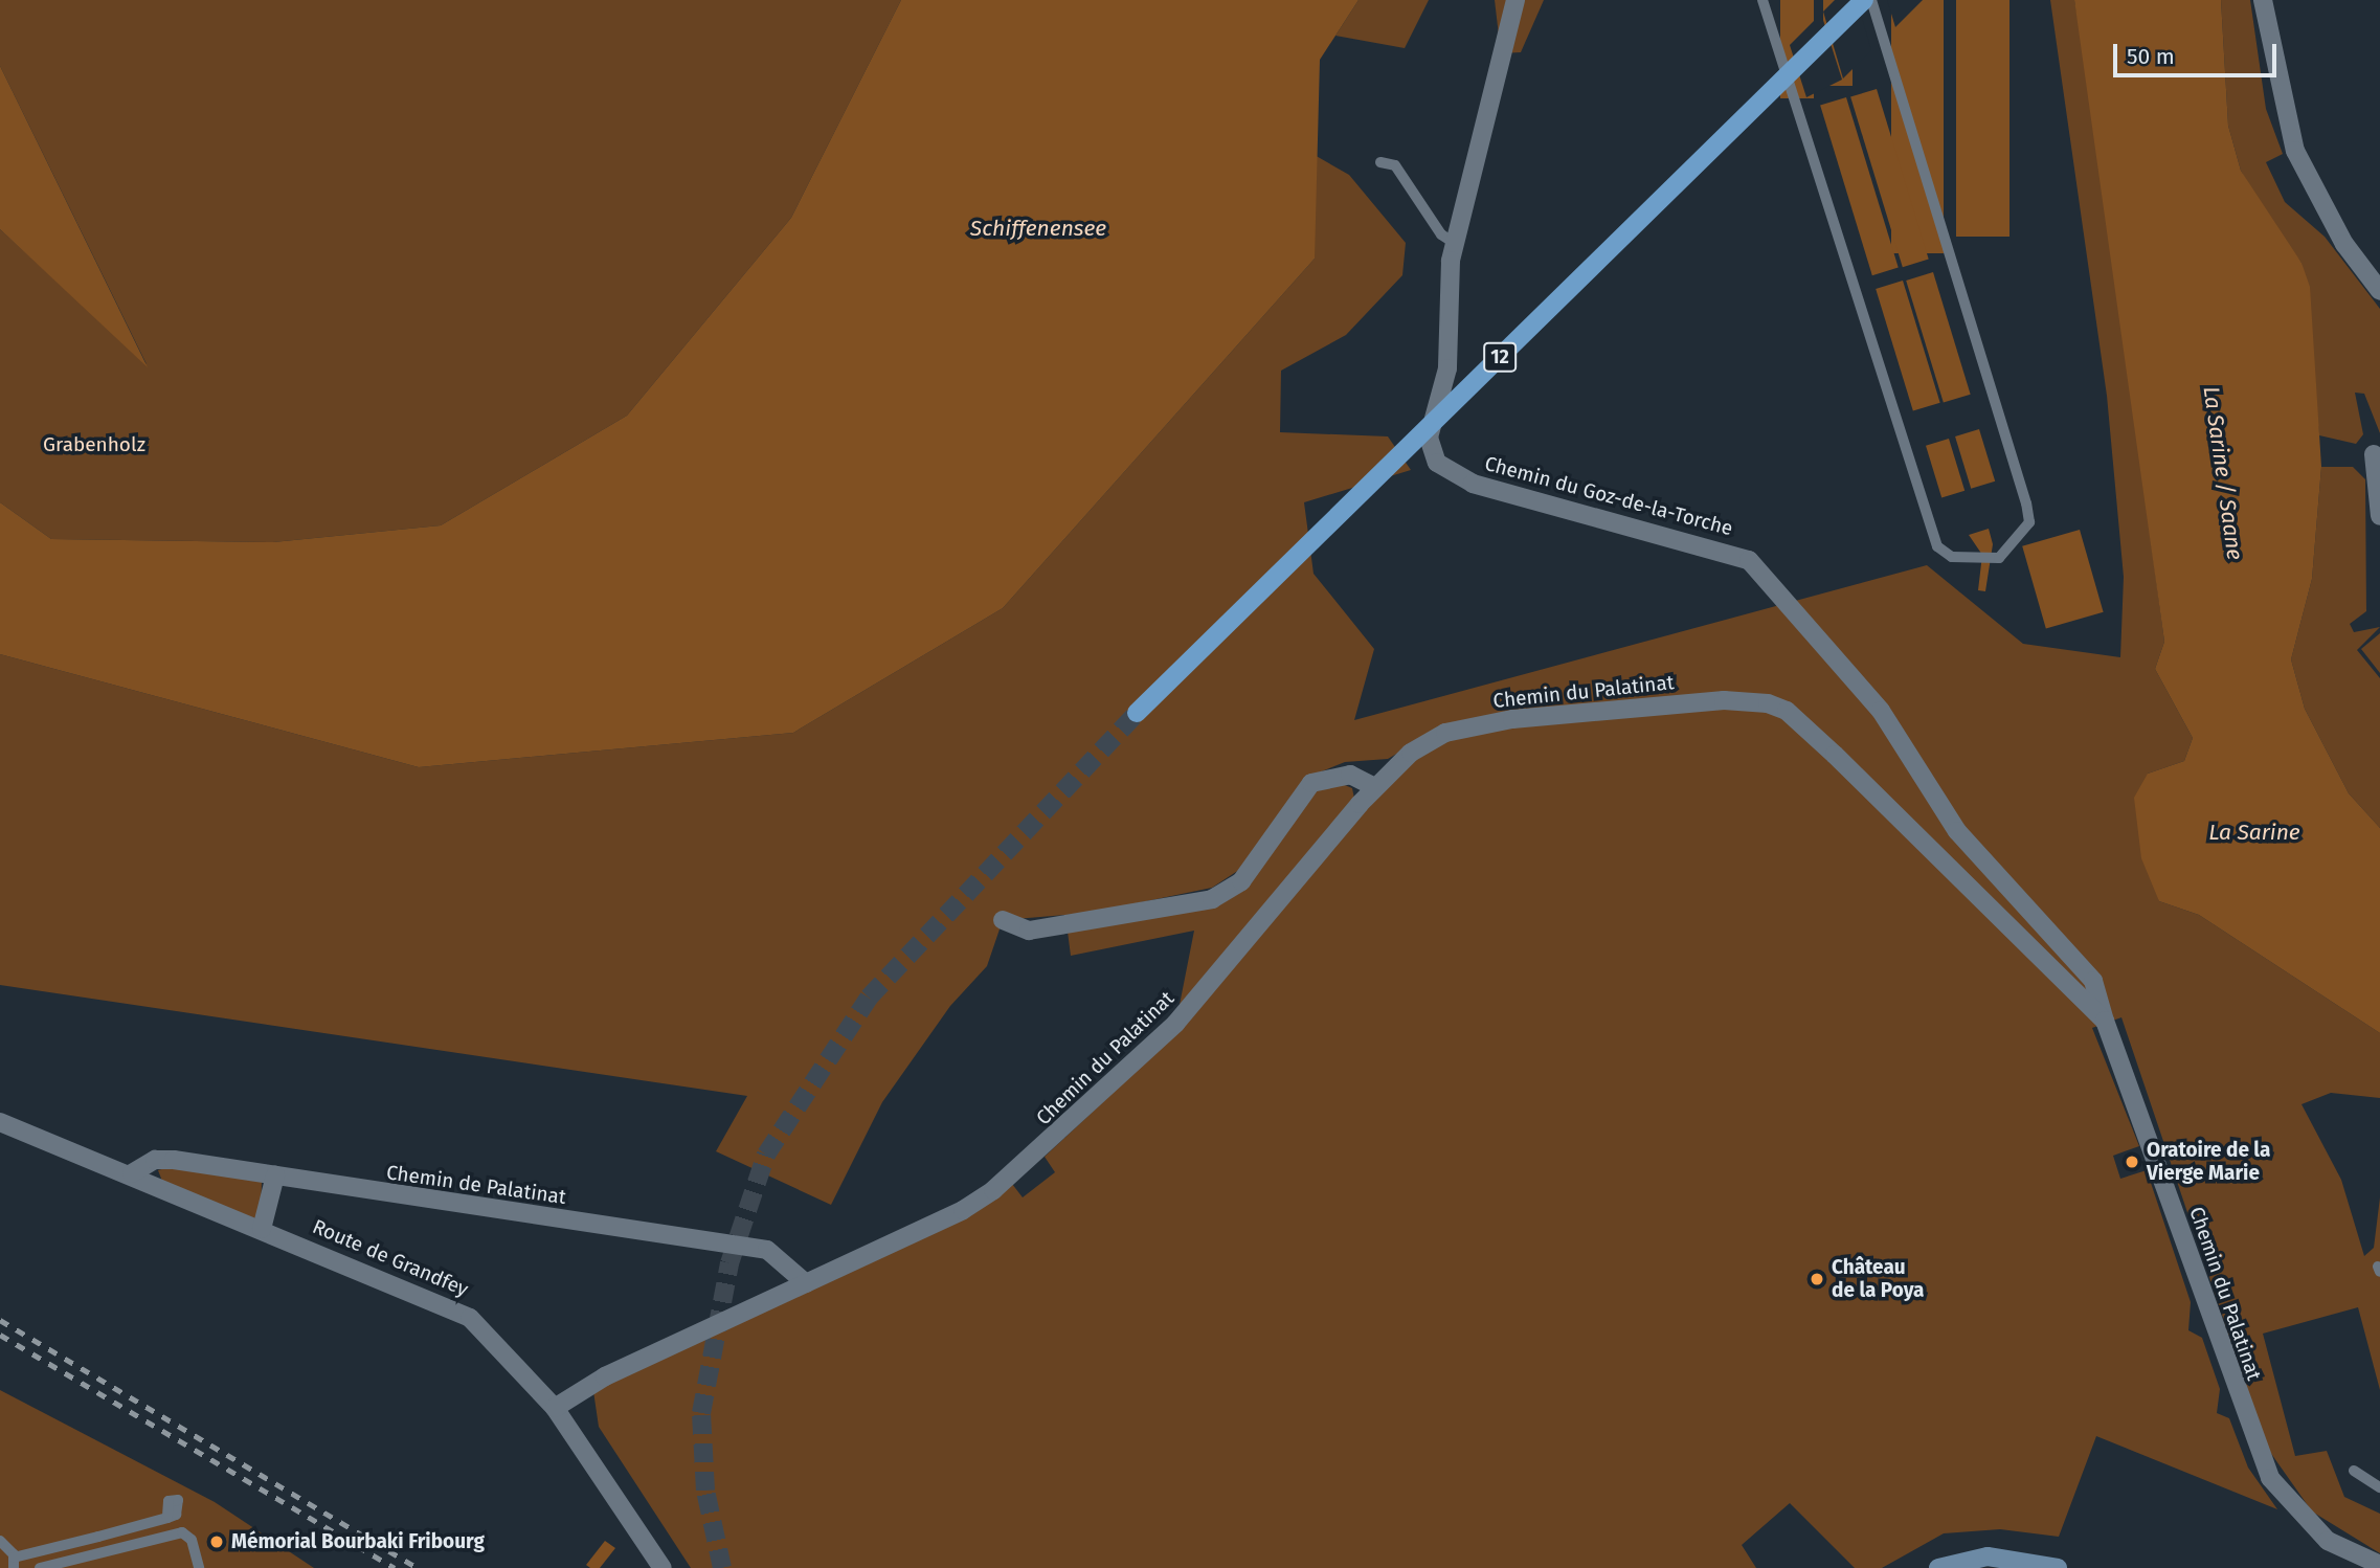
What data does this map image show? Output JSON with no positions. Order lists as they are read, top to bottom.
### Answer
{
  "streets": {
    "main road": ["12"],
    "street": [
      "Chemin du Goz-de-la-Torche",
      "Chemin du Palatinat",
      "Chemin de Palatinat",
      "Route de Grandfey"
    ]
  },
  "crossings": [
    ["Chemin du Goz-de-la-Torche", "Chemin du Palatinat"],
    ["Chemin du Palatinat", "Chemin de Palatinat"],
    ["Chemin du Palatinat", "Route de Grandfey"],
    ["Chemin de Palatinat", "Route de Grandfey"]
  ],
  "water": ["Schiffenensee", "La Sarine / Saane", "La Sarine"],
  "parks": ["Grabenholz"],
  "places": ["Oratoire de la Vierge Marie", "Château de la Poya", "Mémorial Bourbaki Fribourg"],
  "scale_bar": "50 m"
}
